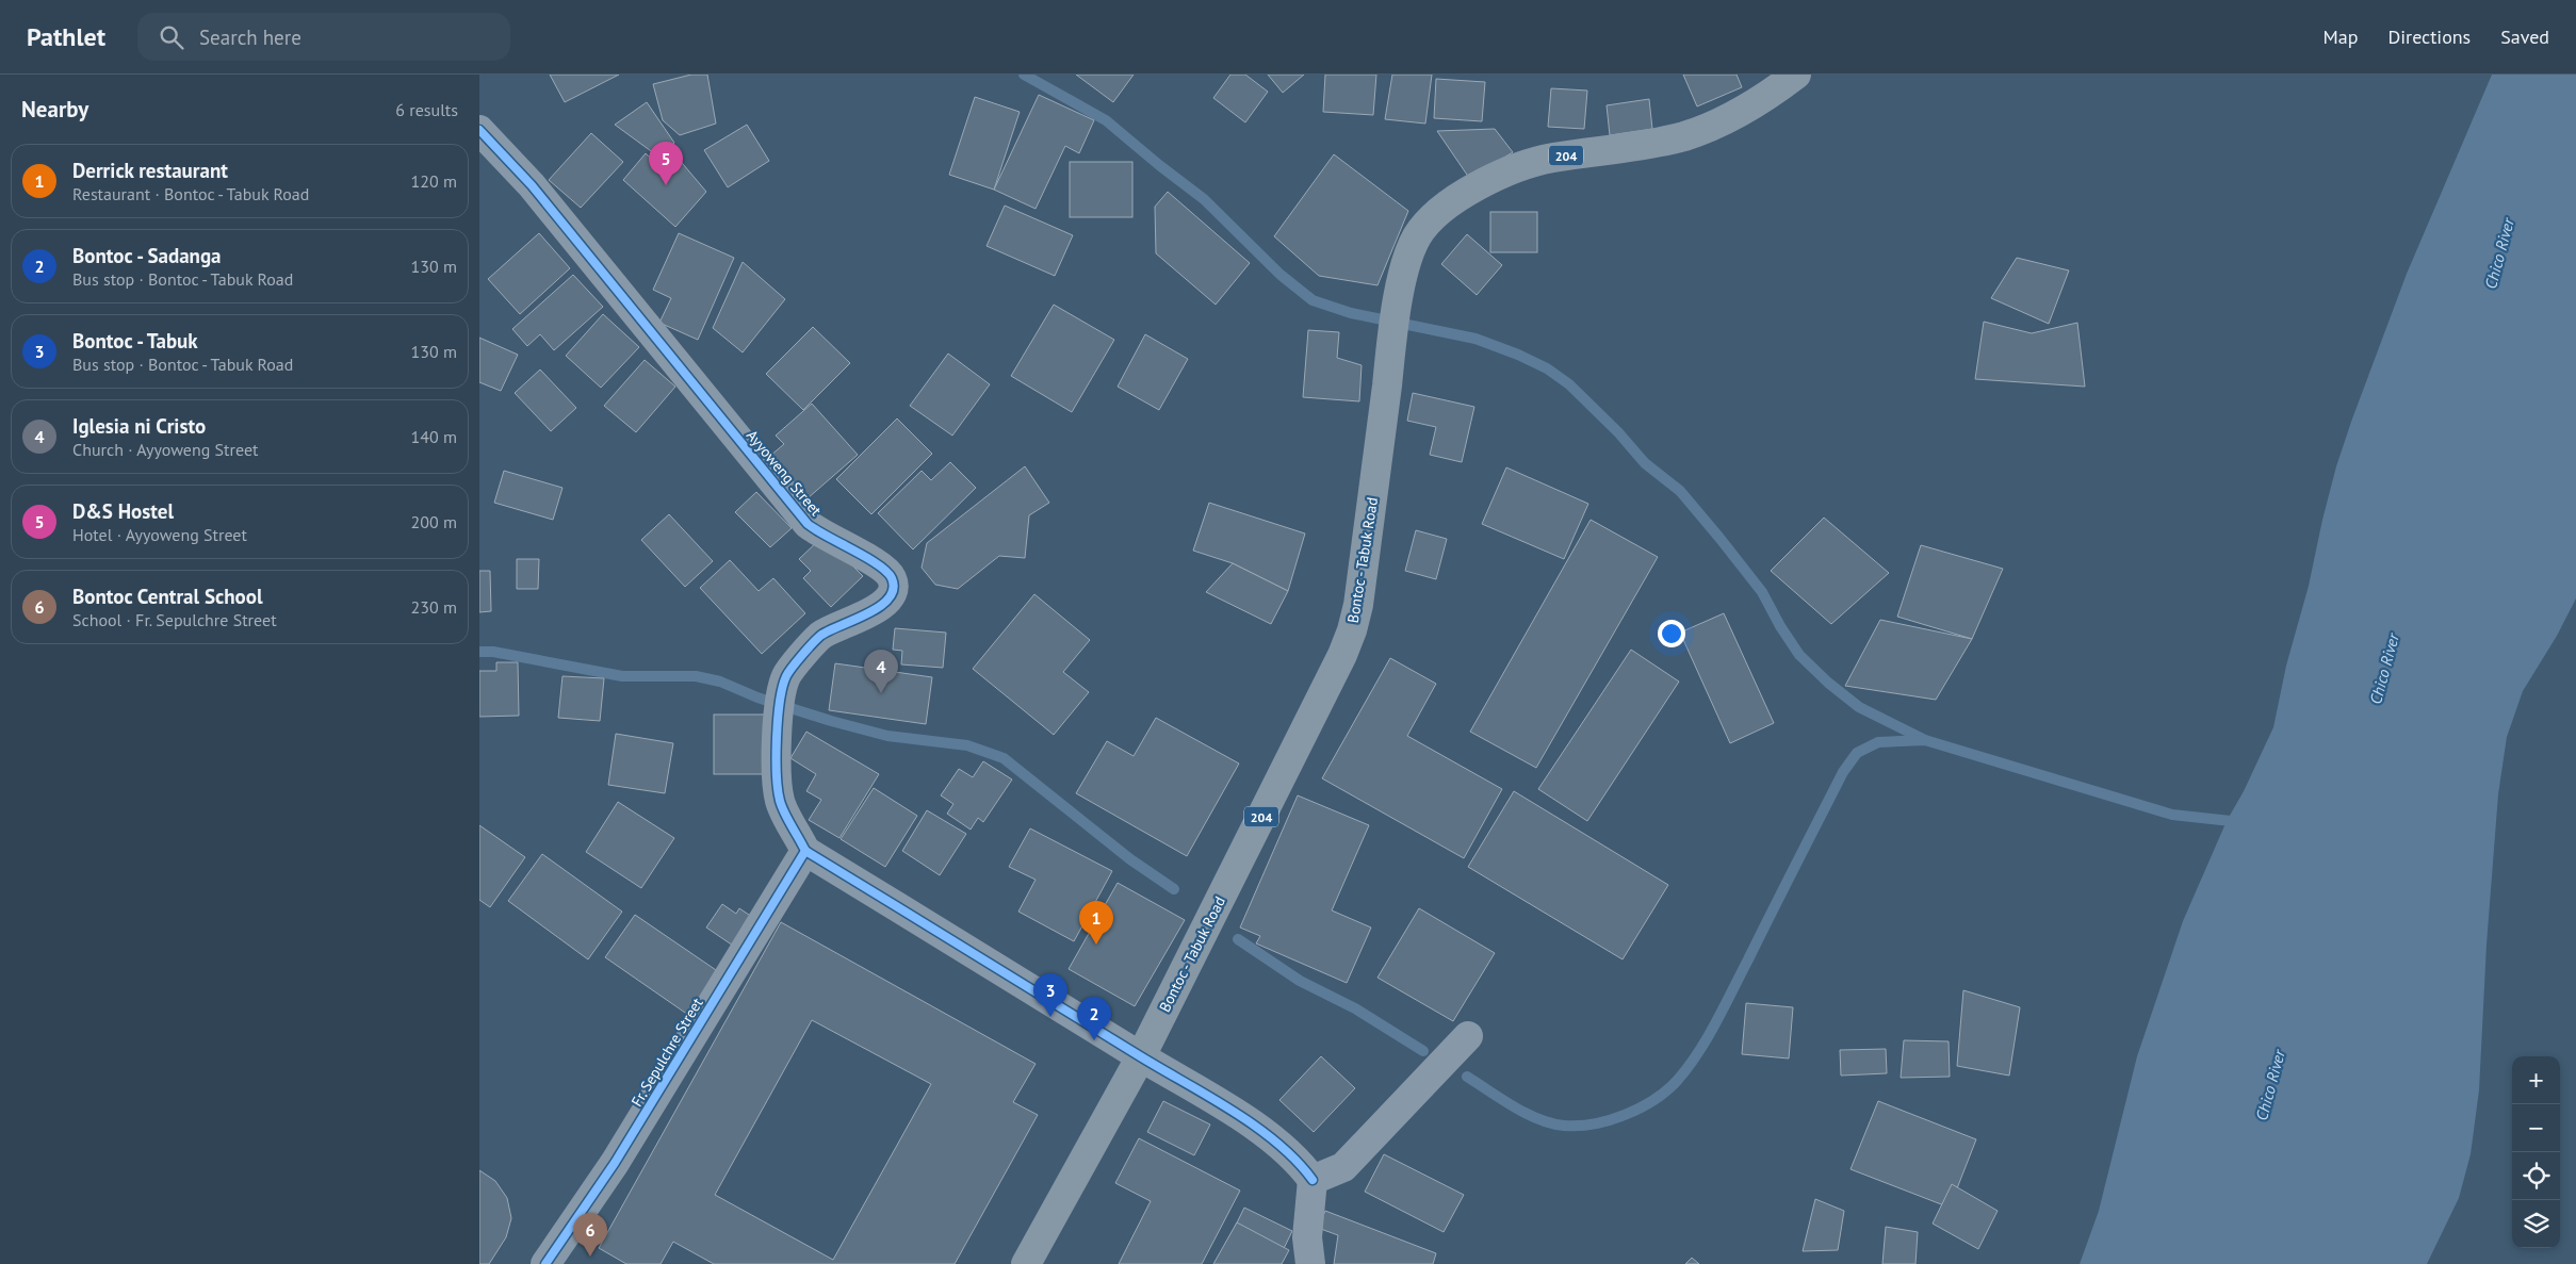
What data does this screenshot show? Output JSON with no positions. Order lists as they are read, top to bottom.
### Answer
{
  "streets": {
    "highway": ["204", "Bontoc - Tabuk Road"],
    "street": ["Ayyoweng Street", "Fr. Sepulchre Street"]
  },
  "crossings": [
    ["Ayyoweng Street", "Fr. Sepulchre Street"]
  ],
  "water": ["Chico River"],
  "page": {
    "header": "Pathlet",
    "search": "Search here",
    "nav": ["Map", "Directions", "Saved"],
    "heading": ["Nearby", "6 results"],
    "pins": [
      "5",
      "4",
      "1",
      "3",
      "2",
      "6"
    ],
    "list": [
      {
        "mark": "1",
        "name": "Derrick restaurant",
        "note": "Restaurant · Bontoc - Tabuk Road",
        "value": "120 m"
      },
      {
        "mark": "2",
        "name": "Bontoc - Sadanga",
        "note": "Bus stop · Bontoc - Tabuk Road",
        "value": "130 m"
      },
      {
        "mark": "3",
        "name": "Bontoc - Tabuk",
        "note": "Bus stop · Bontoc - Tabuk Road",
        "value": "130 m"
      },
      {
        "mark": "4",
        "name": "Iglesia ni Cristo",
        "note": "Church · Ayyoweng Street",
        "value": "140 m"
      },
      {
        "mark": "5",
        "name": "D&S Hostel",
        "note": "Hotel · Ayyoweng Street",
        "value": "200 m"
      },
      {
        "mark": "6",
        "name": "Bontoc Central School",
        "note": "School · Fr. Sepulchre Street",
        "value": "230 m"
      }
    ],
    "map_buttons": ["+", "−"]
  }
}
